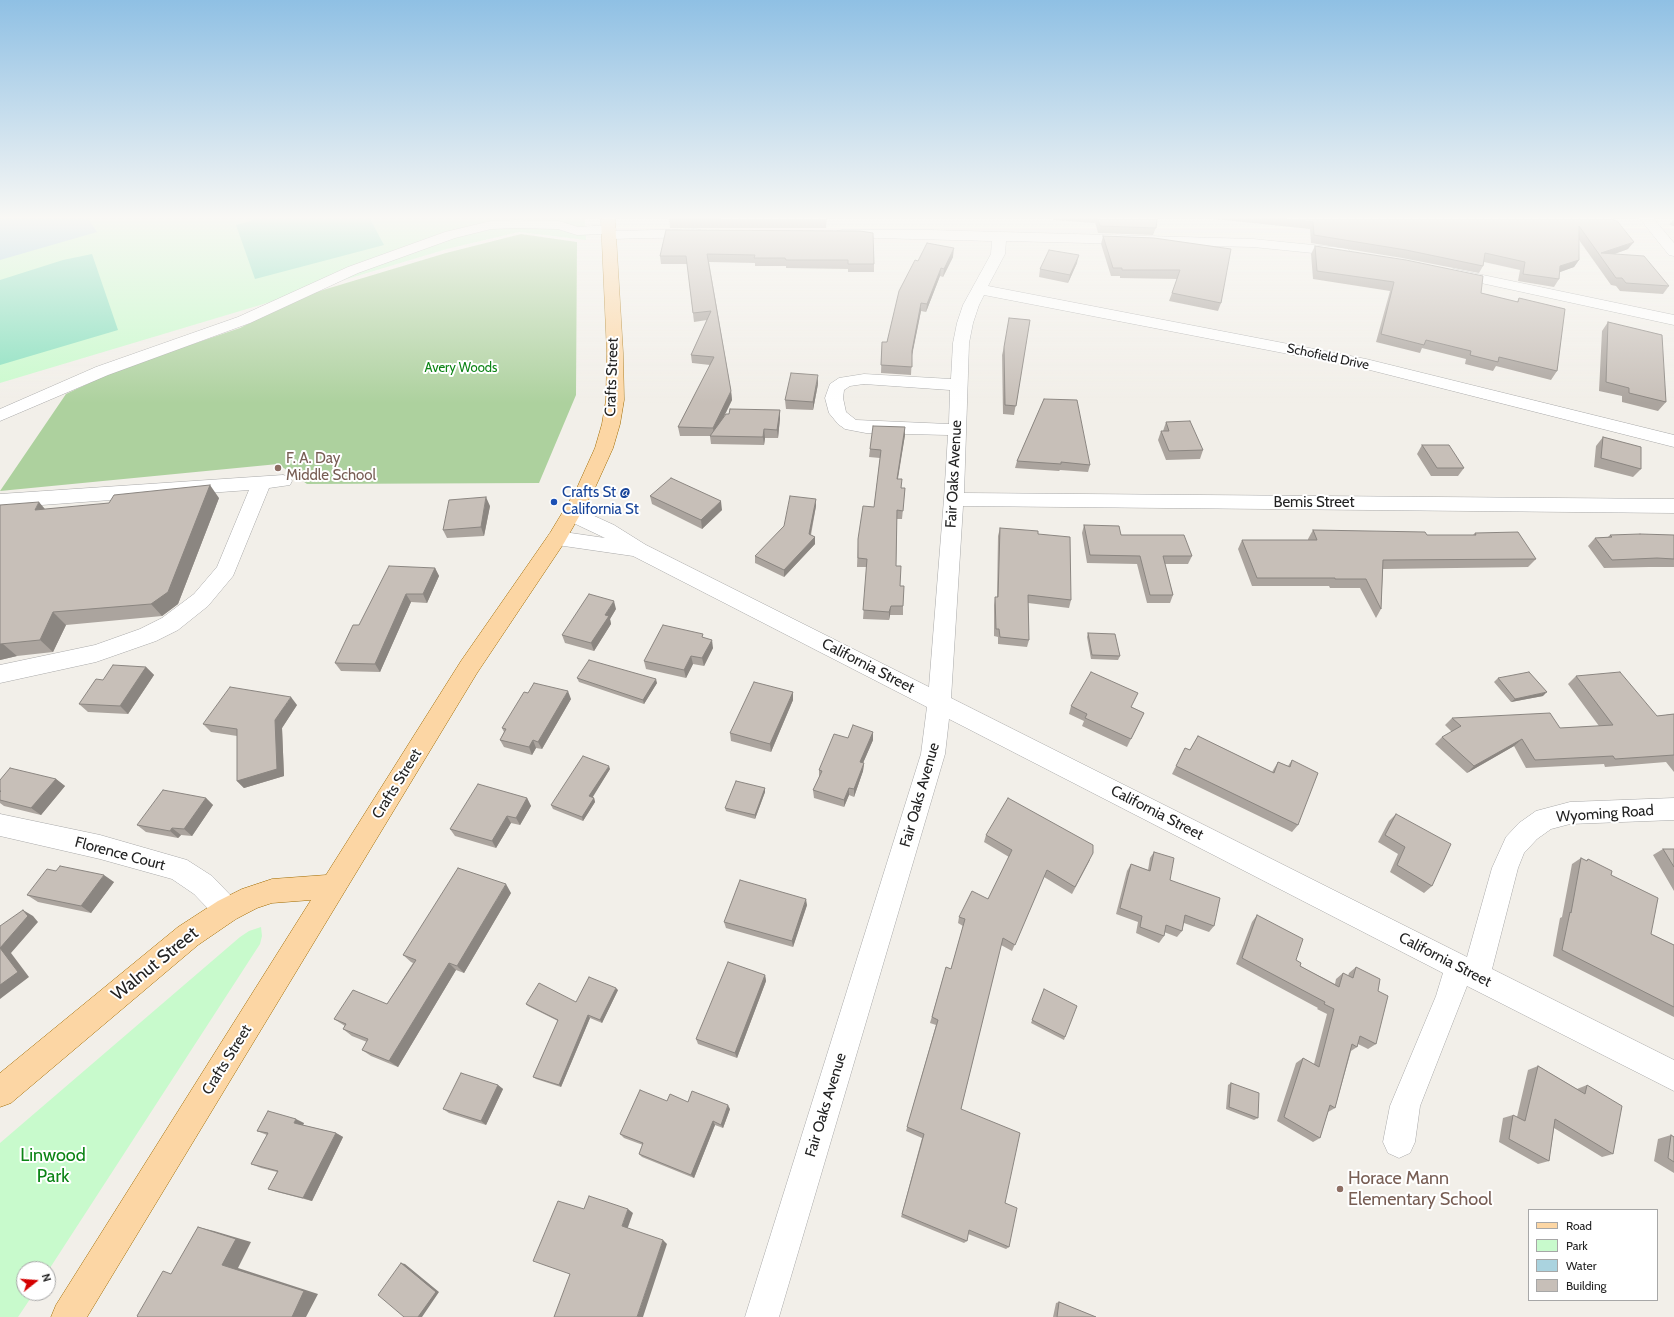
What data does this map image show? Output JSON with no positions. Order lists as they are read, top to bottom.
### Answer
{
  "streets": {
    "main road": ["Crafts Street", "Walnut Street"],
    "street": [
      "Schofield Drive",
      "Fair Oaks Avenue",
      "Bemis Street",
      "California Street",
      "Wyoming Road",
      "Florence Court"
    ]
  },
  "crossings": [
    ["Schofield Drive", "Fair Oaks Avenue"],
    ["Crafts Street", "California Street"],
    ["Crafts Street", "Walnut Street"],
    ["Fair Oaks Avenue", "Bemis Street"],
    ["Fair Oaks Avenue", "California Street"],
    ["California Street", "Wyoming Road"],
    ["Florence Court", "Walnut Street"]
  ],
  "parks": ["Avery Woods", "Linwood Park"],
  "places": ["F. A. Day Middle School", "Crafts St @ California St", "Horace Mann Elementary School"],
  "legend": [
    "Road",
    "Park",
    "Water",
    "Building"
  ],
  "north": "right"
}
